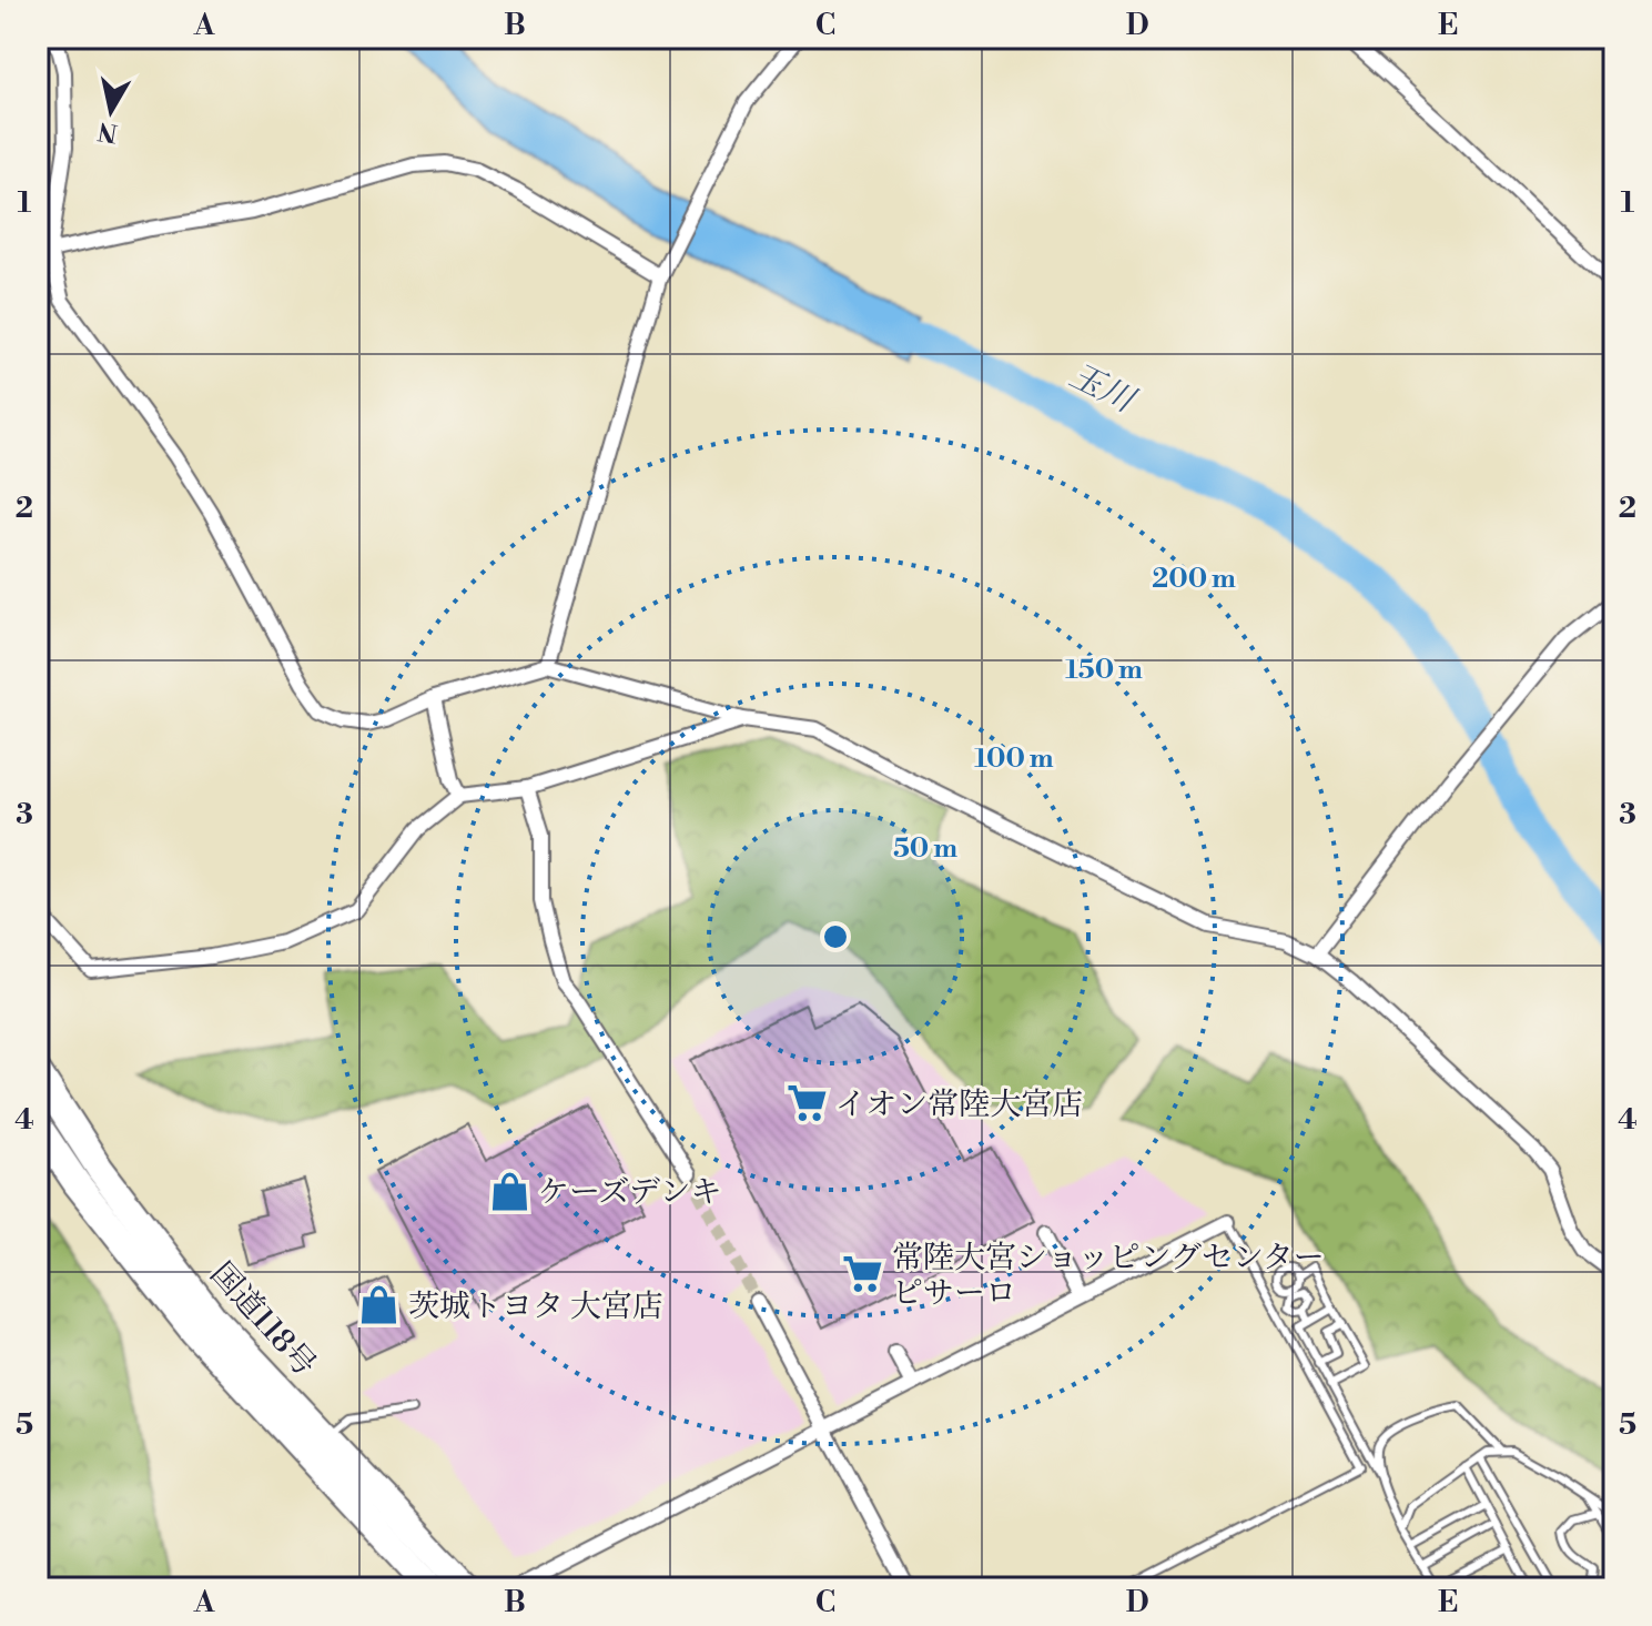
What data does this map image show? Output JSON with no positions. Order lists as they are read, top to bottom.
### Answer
{
  "streets": {
    "highway": ["国道118号"]
  },
  "water": ["玉川"],
  "places": {
    "supermarket": ["イオン常陸大宮店", "常陸大宮ショッピングセンター ピサーロ"],
    "shop": ["ケーズデンキ", "茨城トヨタ 大宮店"]
  },
  "north": "bottom",
  "grid": {
    "columns": [
      "A",
      "B",
      "C",
      "D",
      "E"
    ],
    "rows": [
      "1",
      "2",
      "3",
      "4",
      "5"
    ]
  },
  "rings": [
    "200 m",
    "150 m",
    "100 m",
    "50 m"
  ]
}
